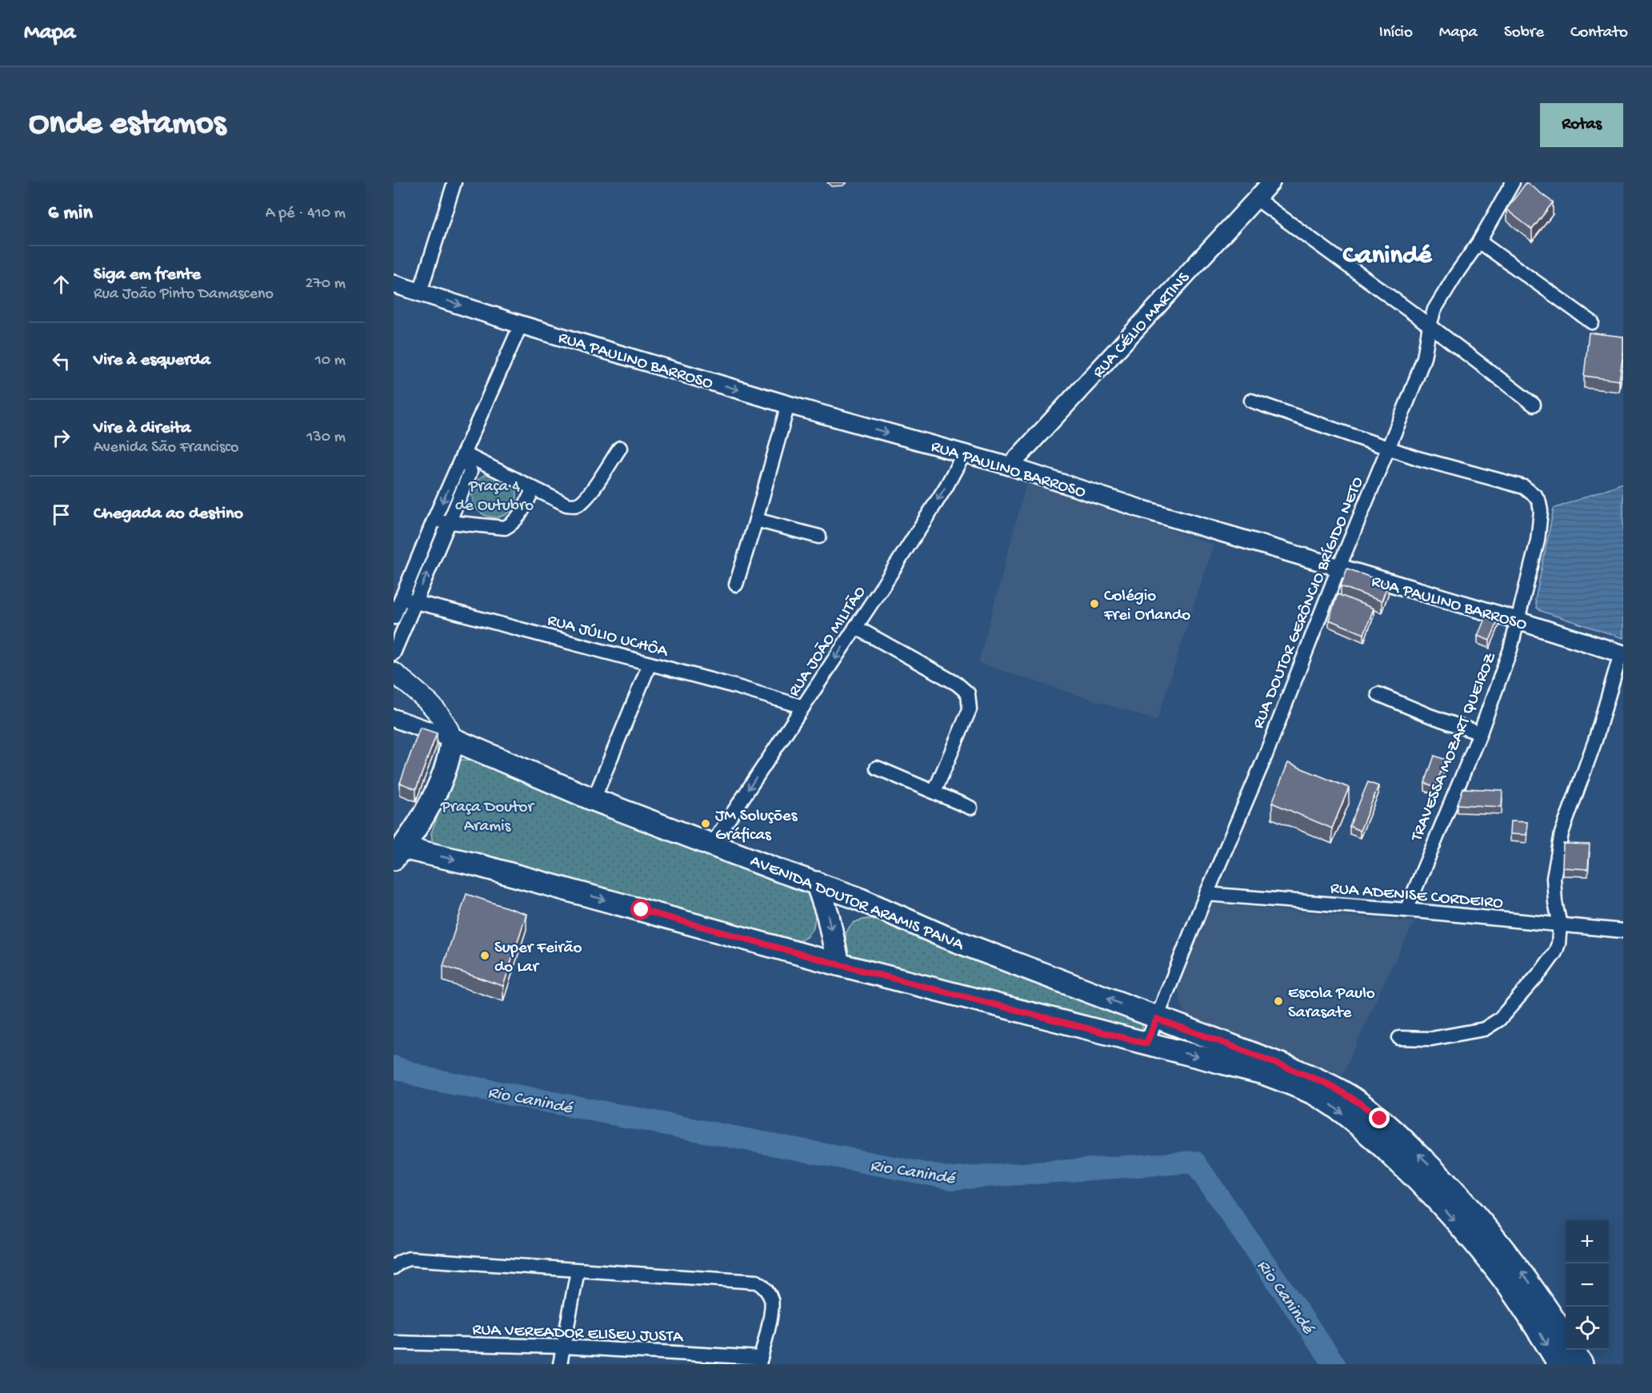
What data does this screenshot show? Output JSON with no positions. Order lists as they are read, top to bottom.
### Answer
{
  "streets": {
    "main road": ["AVENIDA DOUTOR ARAMIS PAIVA"],
    "street": [
      "RUA CÉLIO MARTINS",
      "RUA PAULINO BARROSO",
      "RUA DOUTOR GERÔNCIO BRÍGIDO NETO",
      "RUA JÚLIO UCHÔA",
      "RUA JOÃO MILITÃO",
      "TRAVESSA MOZART QUEIROZ",
      "RUA ADENISE CORDEIRO",
      "RUA VEREADOR ELISEU JUSTA"
    ]
  },
  "crossings": [
    ["RUA CÉLIO MARTINS", "RUA PAULINO BARROSO"],
    ["RUA PAULINO BARROSO", "RUA DOUTOR GERÔNCIO BRÍGIDO NETO"],
    ["RUA PAULINO BARROSO", "RUA JOÃO MILITÃO"],
    ["RUA PAULINO BARROSO", "TRAVESSA MOZART QUEIROZ"],
    ["RUA DOUTOR GERÔNCIO BRÍGIDO NETO", "TRAVESSA MOZART QUEIROZ"],
    ["RUA DOUTOR GERÔNCIO BRÍGIDO NETO", "RUA ADENISE CORDEIRO"],
    ["RUA DOUTOR GERÔNCIO BRÍGIDO NETO", "AVENIDA DOUTOR ARAMIS PAIVA"],
    ["RUA JÚLIO UCHÔA", "RUA JOÃO MILITÃO"],
    ["RUA JOÃO MILITÃO", "AVENIDA DOUTOR ARAMIS PAIVA"],
    ["TRAVESSA MOZART QUEIROZ", "RUA ADENISE CORDEIRO"]
  ],
  "one_way": ["RUA PAULINO BARROSO", "RUA JOÃO MILITÃO"],
  "districts": ["Canindé"],
  "water": ["Rio Canindé"],
  "parks": ["Praça 4 de Outubro", "Praça Doutor Aramis"],
  "places": [
    "Colégio Frei Orlando",
    "JM Soluções Gráficas",
    "Super Feirão do Lar",
    "Escola Paulo Sarasate"
  ],
  "page": {
    "header": "Mapa",
    "nav": [
      "Início",
      "Mapa",
      "Sobre",
      "Contato"
    ],
    "buttons": "Rotas",
    "title": "Onde estamos",
    "heading": ["6 min", "A pé · 410 m"],
    "list": [
      ["Siga em frente", "Rua João Pinto Damasceno", "270 m"],
      ["Vire à esquerda", "10 m"],
      ["Vire à direita", "Avenida São Francisco", "130 m"],
      "Chegada ao destino"
    ],
    "map_buttons": ["+", "−"]
  }
}
